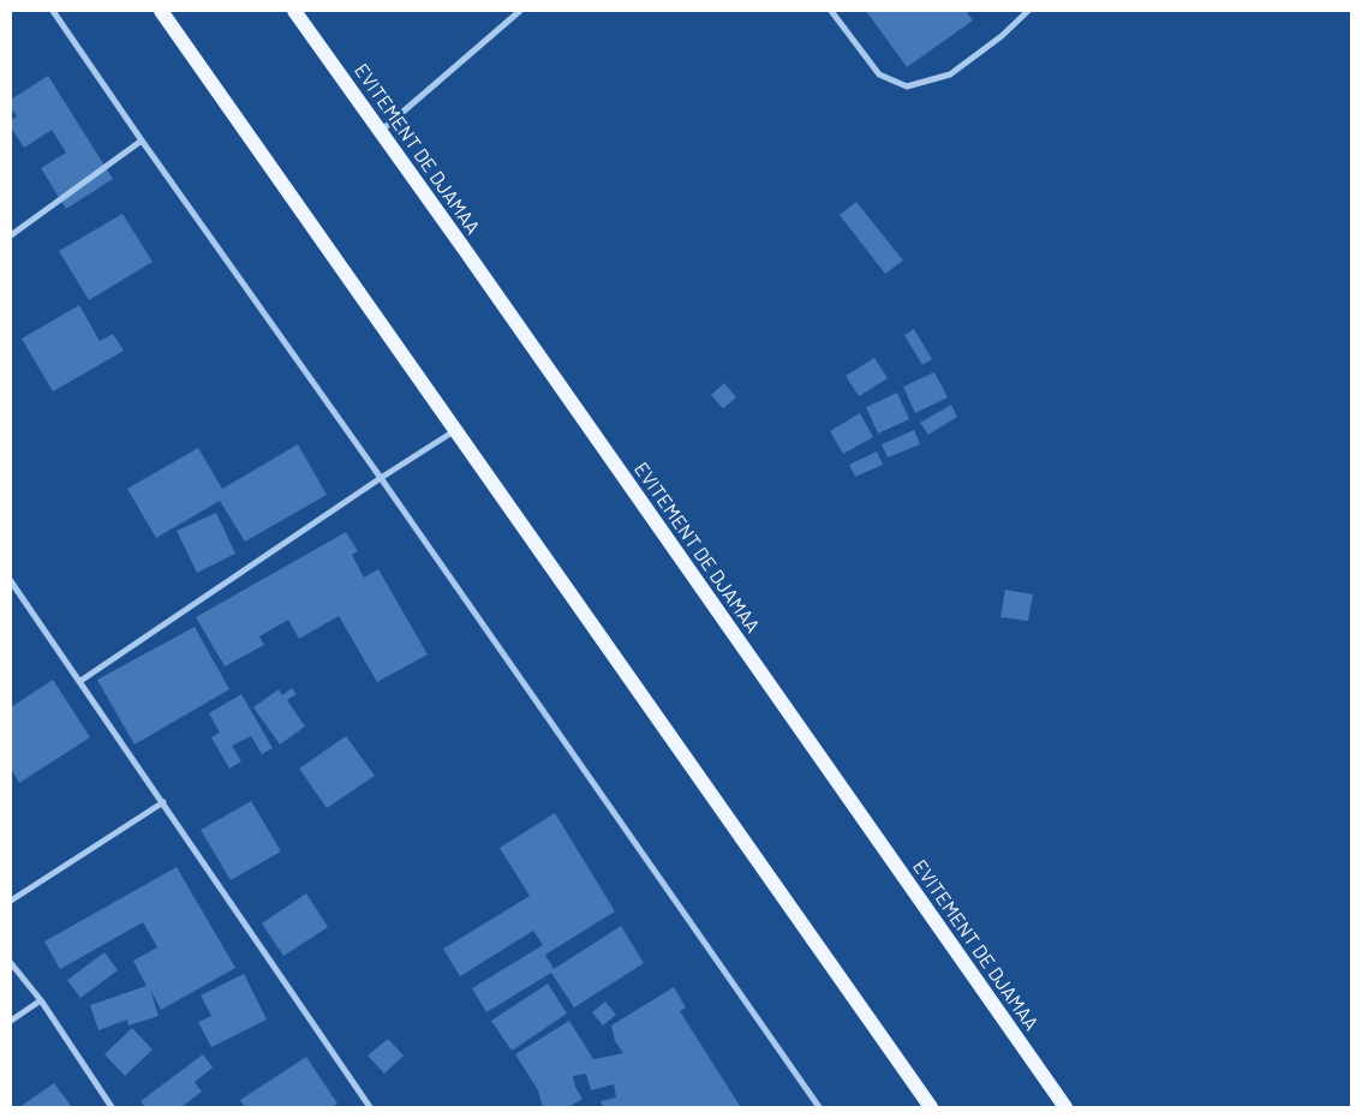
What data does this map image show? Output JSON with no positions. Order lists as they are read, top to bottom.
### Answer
{
  "streets": {
    "main road": ["EVITEMENT DE DJAMAA"]
  }
}
